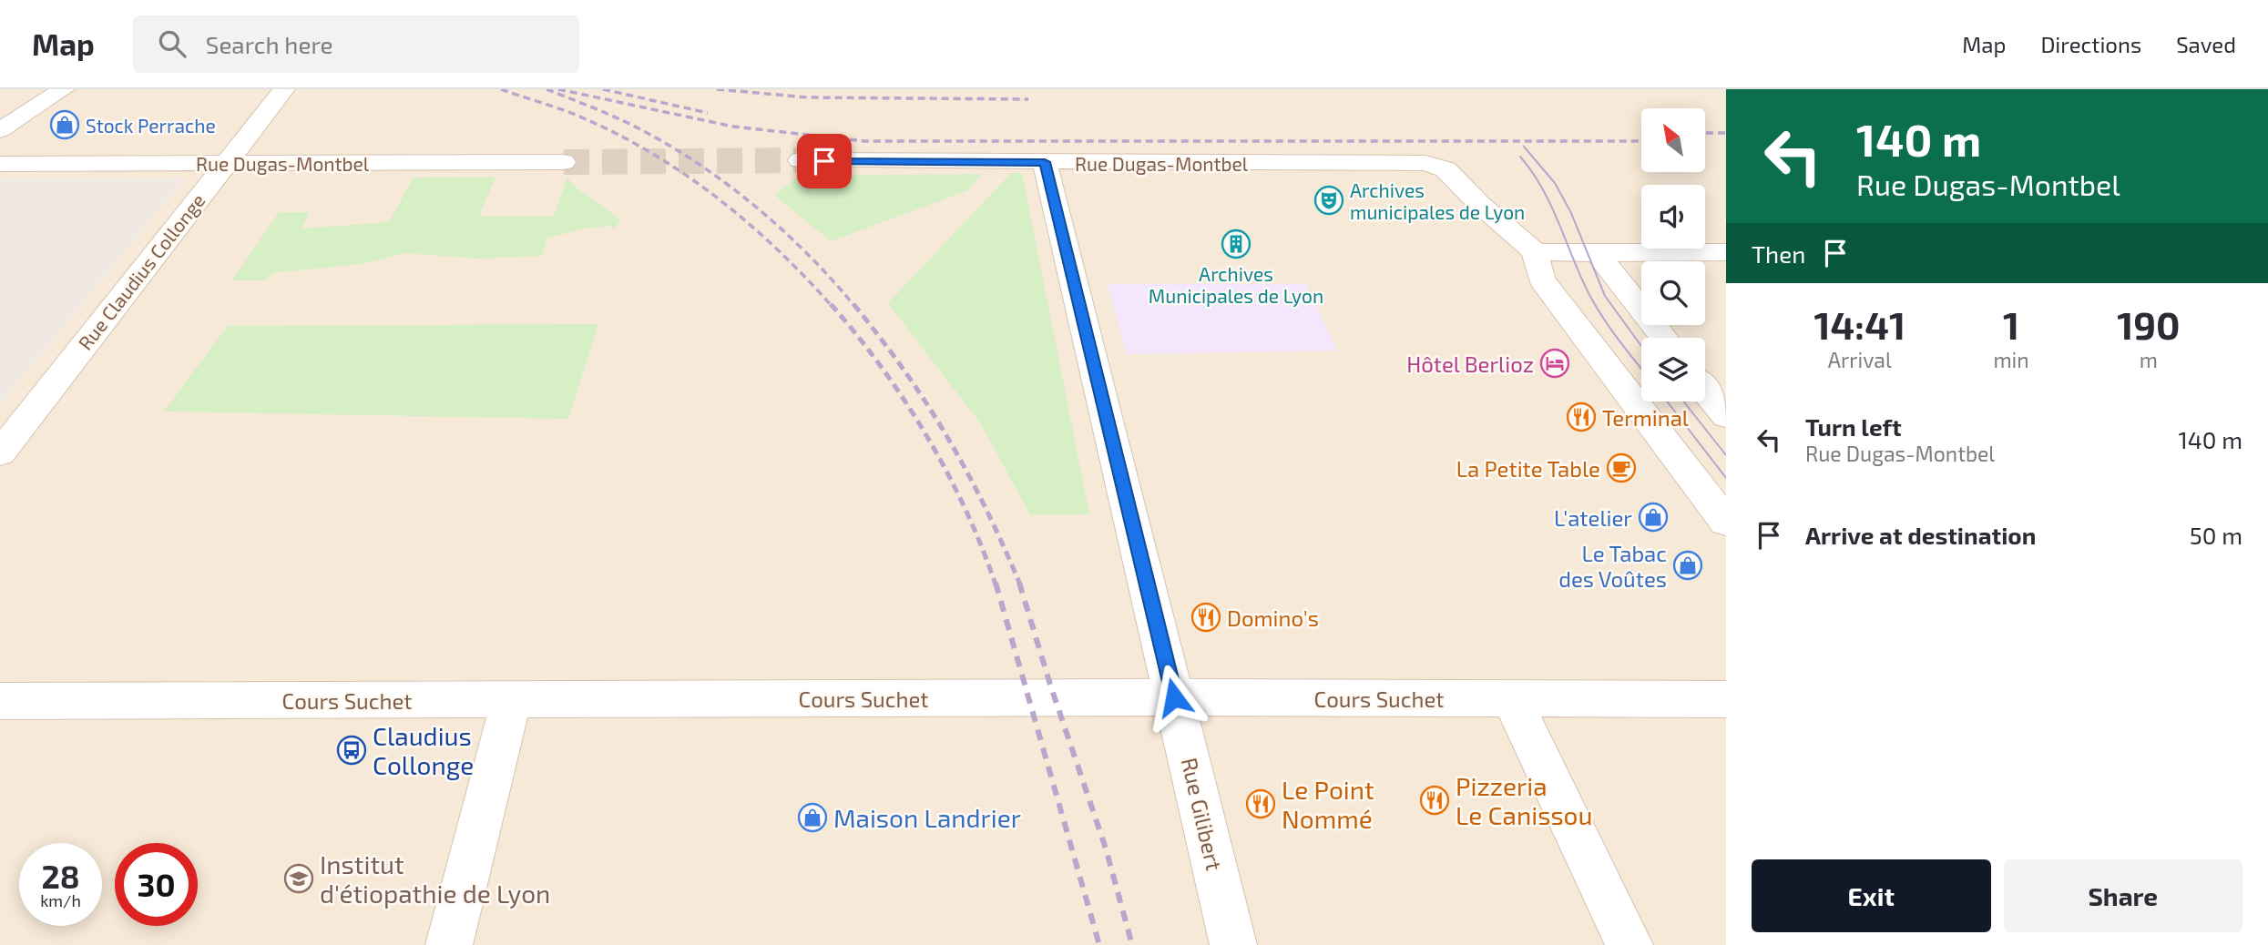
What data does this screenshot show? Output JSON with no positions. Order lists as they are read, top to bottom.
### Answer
{
  "streets": {
    "street": [
      "Rue Dugas-Montbel",
      "Rue Claudius Collonge",
      "Cours Suchet",
      "Rue Gilibert"
    ]
  },
  "crossings": [
    ["Rue Dugas-Montbel", "Rue Claudius Collonge"],
    ["Rue Dugas-Montbel", "Rue Gilibert"],
    ["Cours Suchet", "Rue Gilibert"]
  ],
  "places": {
    "shop": [
      "Stock Perrache",
      "L'atelier",
      "Le Tabac des Voûtes",
      "Maison Landrier"
    ],
    "theatre": ["Archives municipales de Lyon"],
    "building": ["Archives Municipales de Lyon"],
    "hotel": ["Hôtel Berlioz"],
    "restaurant": [
      "Terminal",
      "Domino's",
      "Pizzeria Le Canissou",
      "Le Point Nommé"
    ],
    "cafe": ["La Petite Table"],
    "bus stop": ["Claudius Collonge"],
    "school or university": ["Institut d'étiopathie de Lyon"]
  },
  "north": "top left",
  "page": {
    "header": "Map",
    "search": "Search here",
    "nav": ["Map", "Directions", "Saved"],
    "turn": ["140 m", "Rue Dugas-Montbel"],
    "then": "Then",
    "eta": [
      "14:41",
      "Arrival",
      "1",
      "min",
      "190",
      "m"
    ],
    "list": [
      {
        "name": "Turn left",
        "note": "Rue Dugas-Montbel",
        "value": "140 m"
      },
      {
        "name": "Arrive at destination",
        "value": "50 m"
      }
    ],
    "speed": "28 km/h",
    "limit": "30",
    "buttons": ["Exit", "Share"]
  }
}
